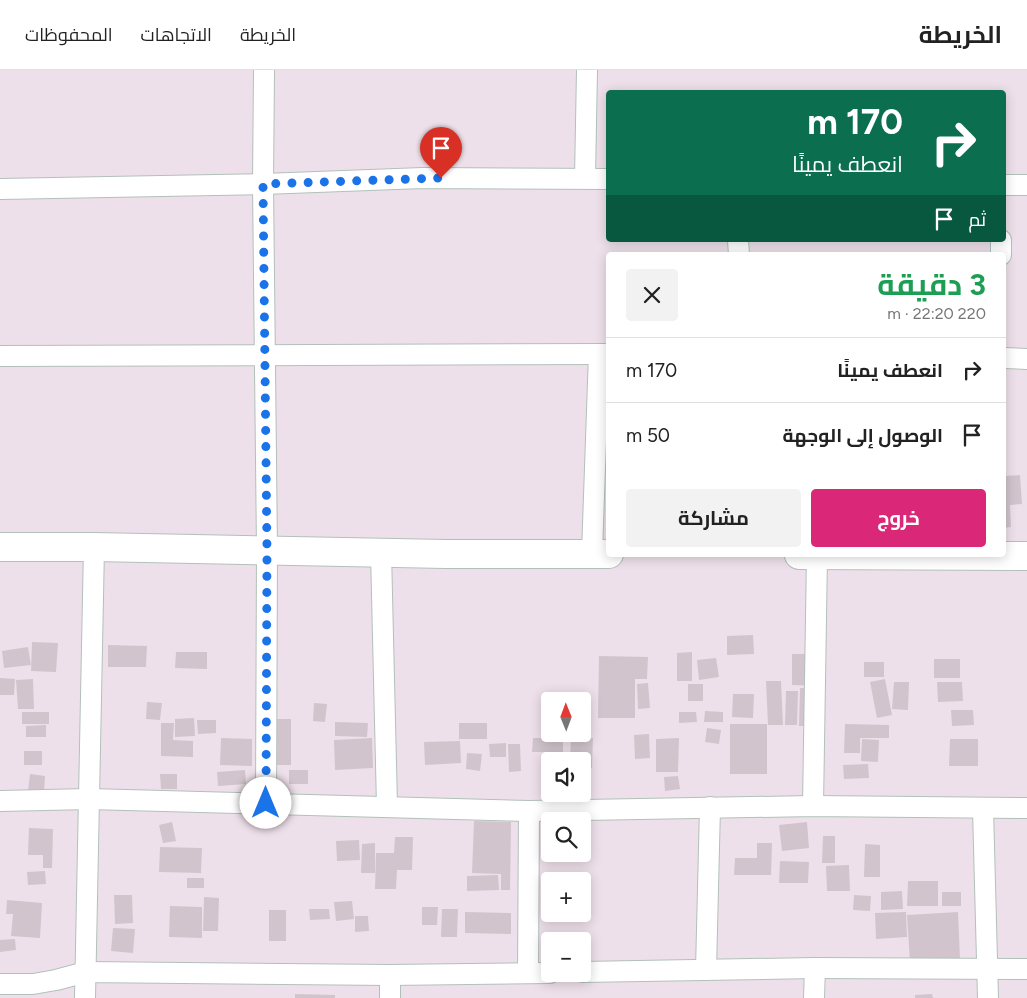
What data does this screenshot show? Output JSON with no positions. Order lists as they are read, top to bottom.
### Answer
{
  "north": "top",
  "page": {
    "header": "الخريطة",
    "nav": ["الخريطة", "الاتجاهات", "المحفوظات"],
    "turn": ["170 m", "انعطف يمينًا"],
    "then": "ثم",
    "heading": ["3 دقيقة", "220 m · 22:20"],
    "list": [
      {
        "name": "انعطف يمينًا",
        "value": "170 m"
      },
      {
        "name": "الوصول إلى الوجهة",
        "value": "50 m"
      }
    ],
    "buttons": ["خروج", "مشاركة"],
    "map_buttons": ["+", "−"]
  }
}
